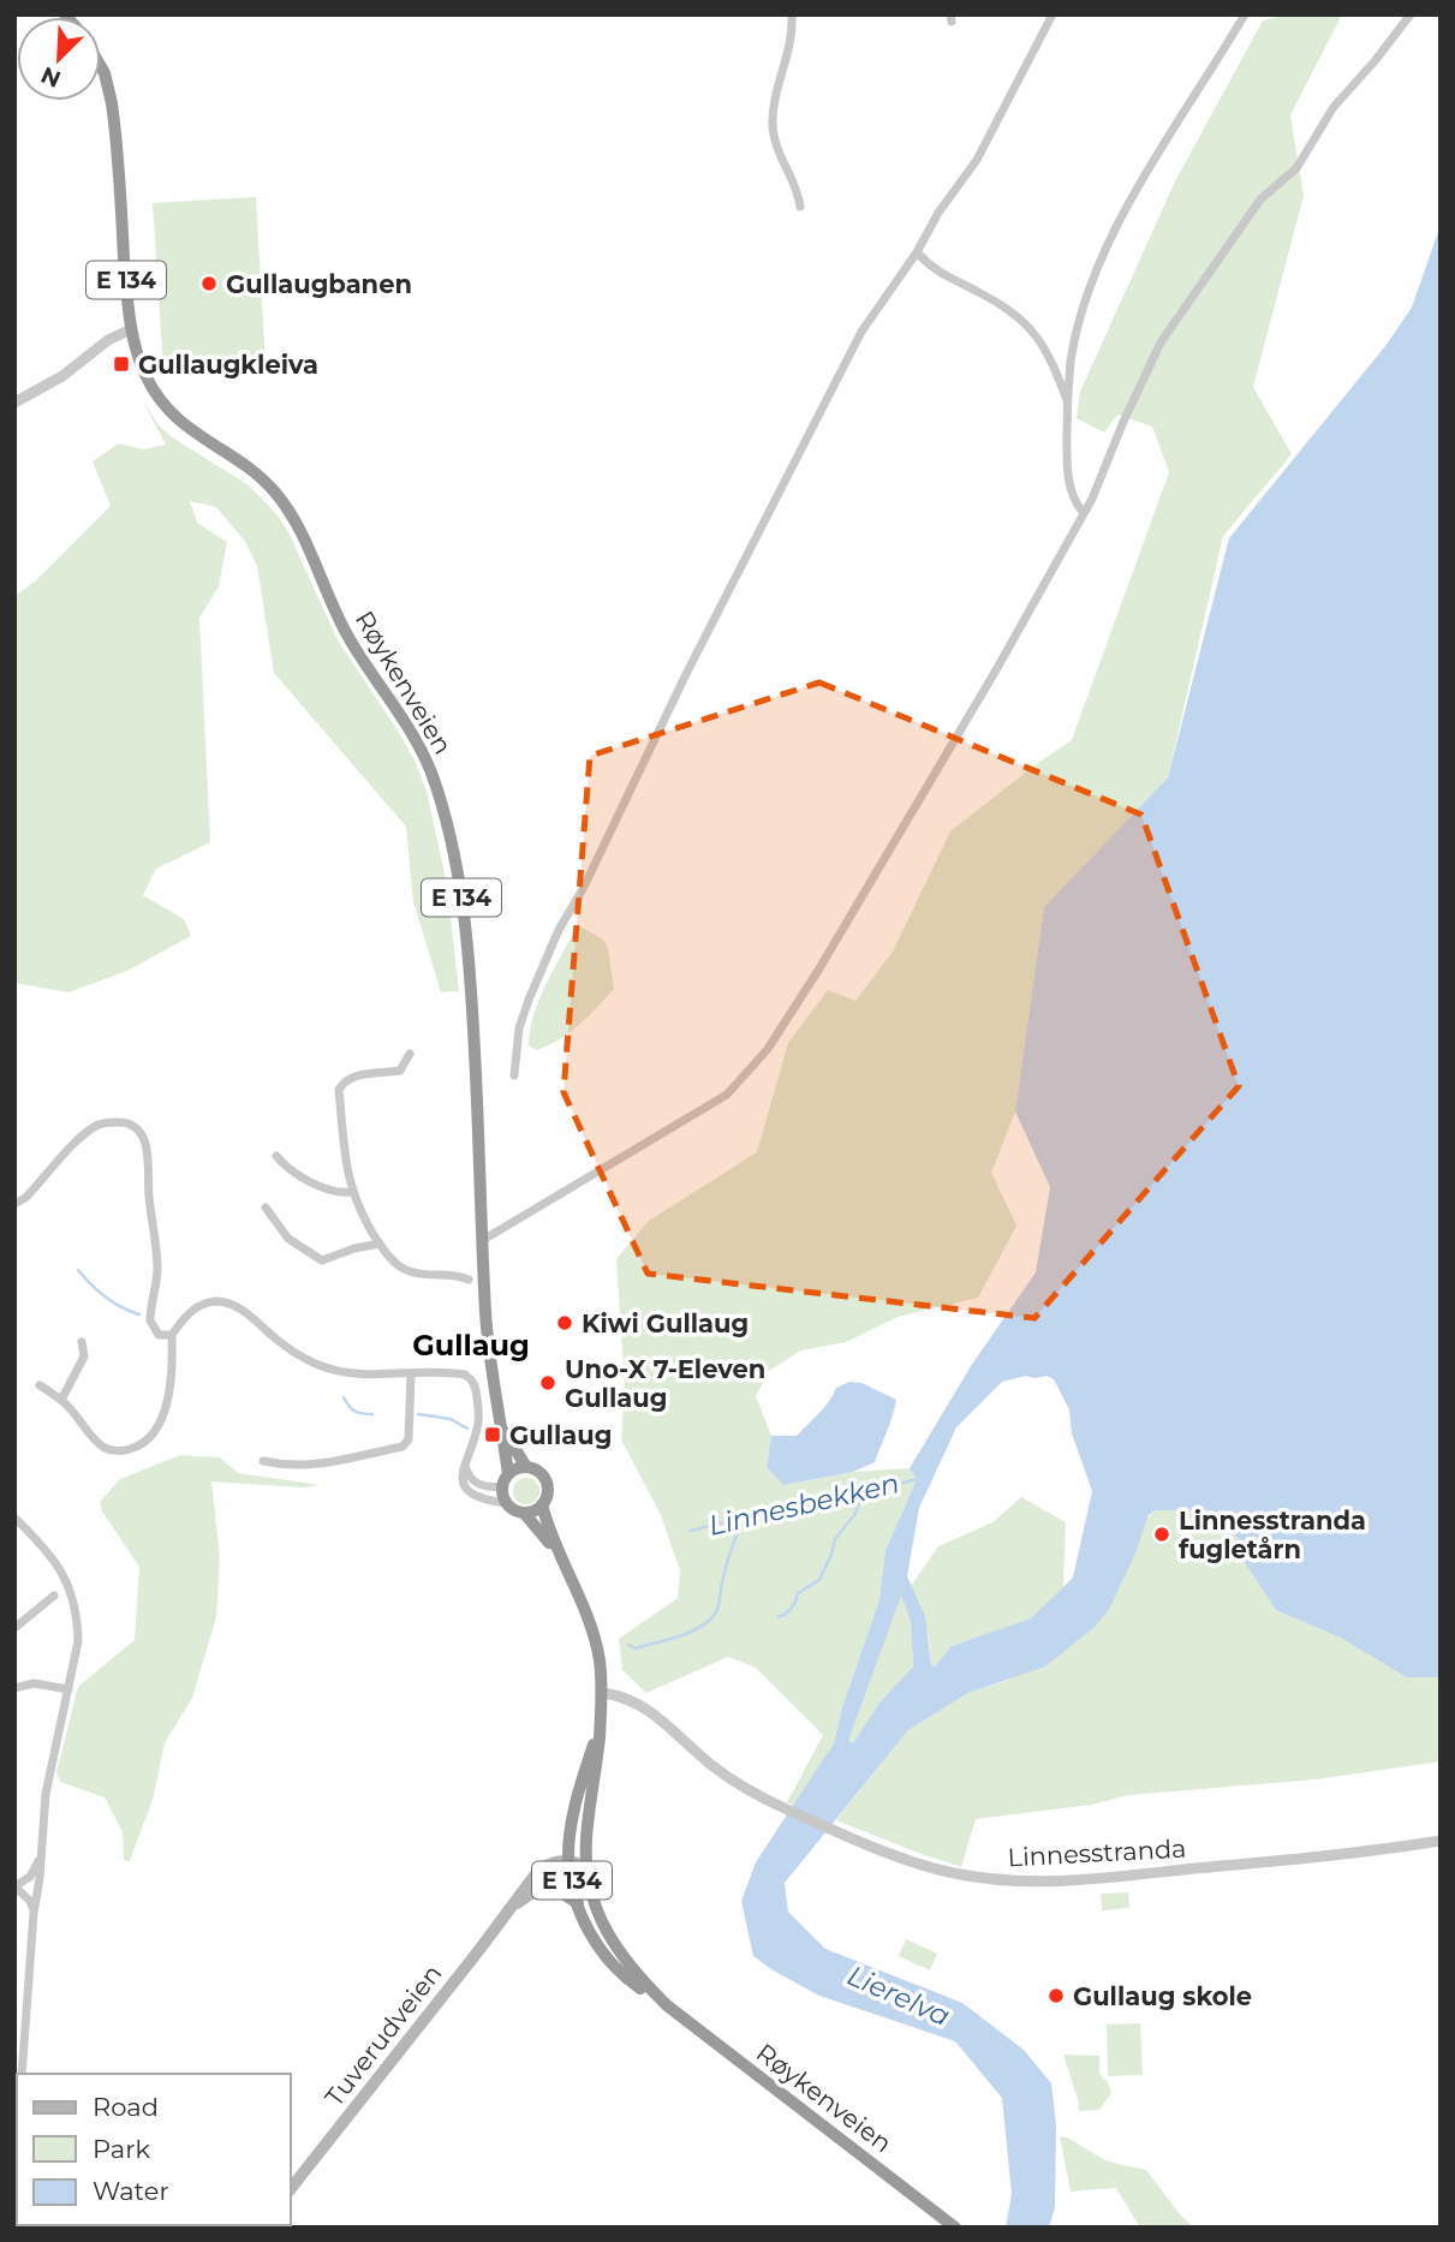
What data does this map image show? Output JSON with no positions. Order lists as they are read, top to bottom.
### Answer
{
  "streets": {
    "highway": ["E 134", "Røykenveien"],
    "main road": ["Tuverudveien"],
    "street": ["Linnesstranda"]
  },
  "crossings": [
    ["E 134", "Røykenveien"],
    ["E 134", "Tuverudveien"],
    ["Røykenveien", "Linnesstranda"],
    ["Røykenveien", "Tuverudveien"]
  ],
  "districts": ["Gullaug"],
  "water": ["Linnesbekken", "Lierelva"],
  "places": {
    "other": [
      "Gullaugbanen",
      "Kiwi Gullaug",
      "Uno-X 7-Eleven Gullaug",
      "Linnesstranda fugletårn",
      "Gullaug skole"
    ],
    "transit": ["Gullaugkleiva", "Gullaug"]
  },
  "legend": ["Road", "Park", "Water"],
  "north": "bottom left"
}
